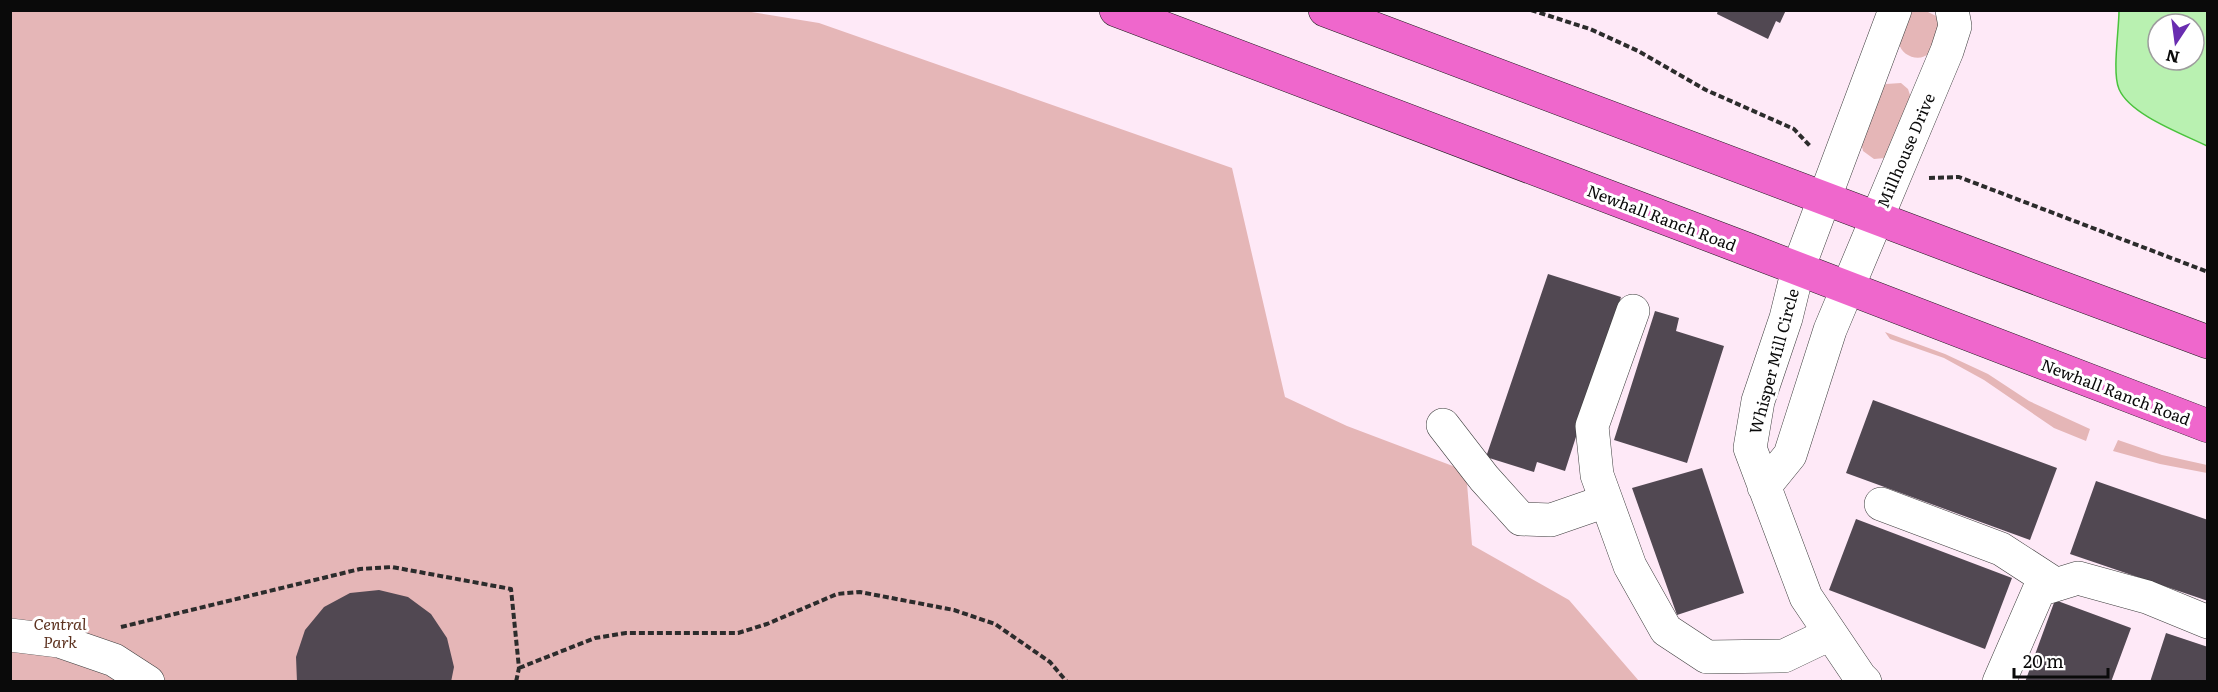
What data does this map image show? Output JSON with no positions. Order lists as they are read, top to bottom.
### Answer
{
  "streets": {
    "main road": ["Newhall Ranch Road"],
    "street": ["Millhouse Drive", "Whisper Mill Circle"]
  },
  "crossings": [
    ["Millhouse Drive", "Newhall Ranch Road"],
    ["Newhall Ranch Road", "Whisper Mill Circle"]
  ],
  "parks": ["Central Park"],
  "scale_bar": "20 m",
  "north": "bottom"
}
